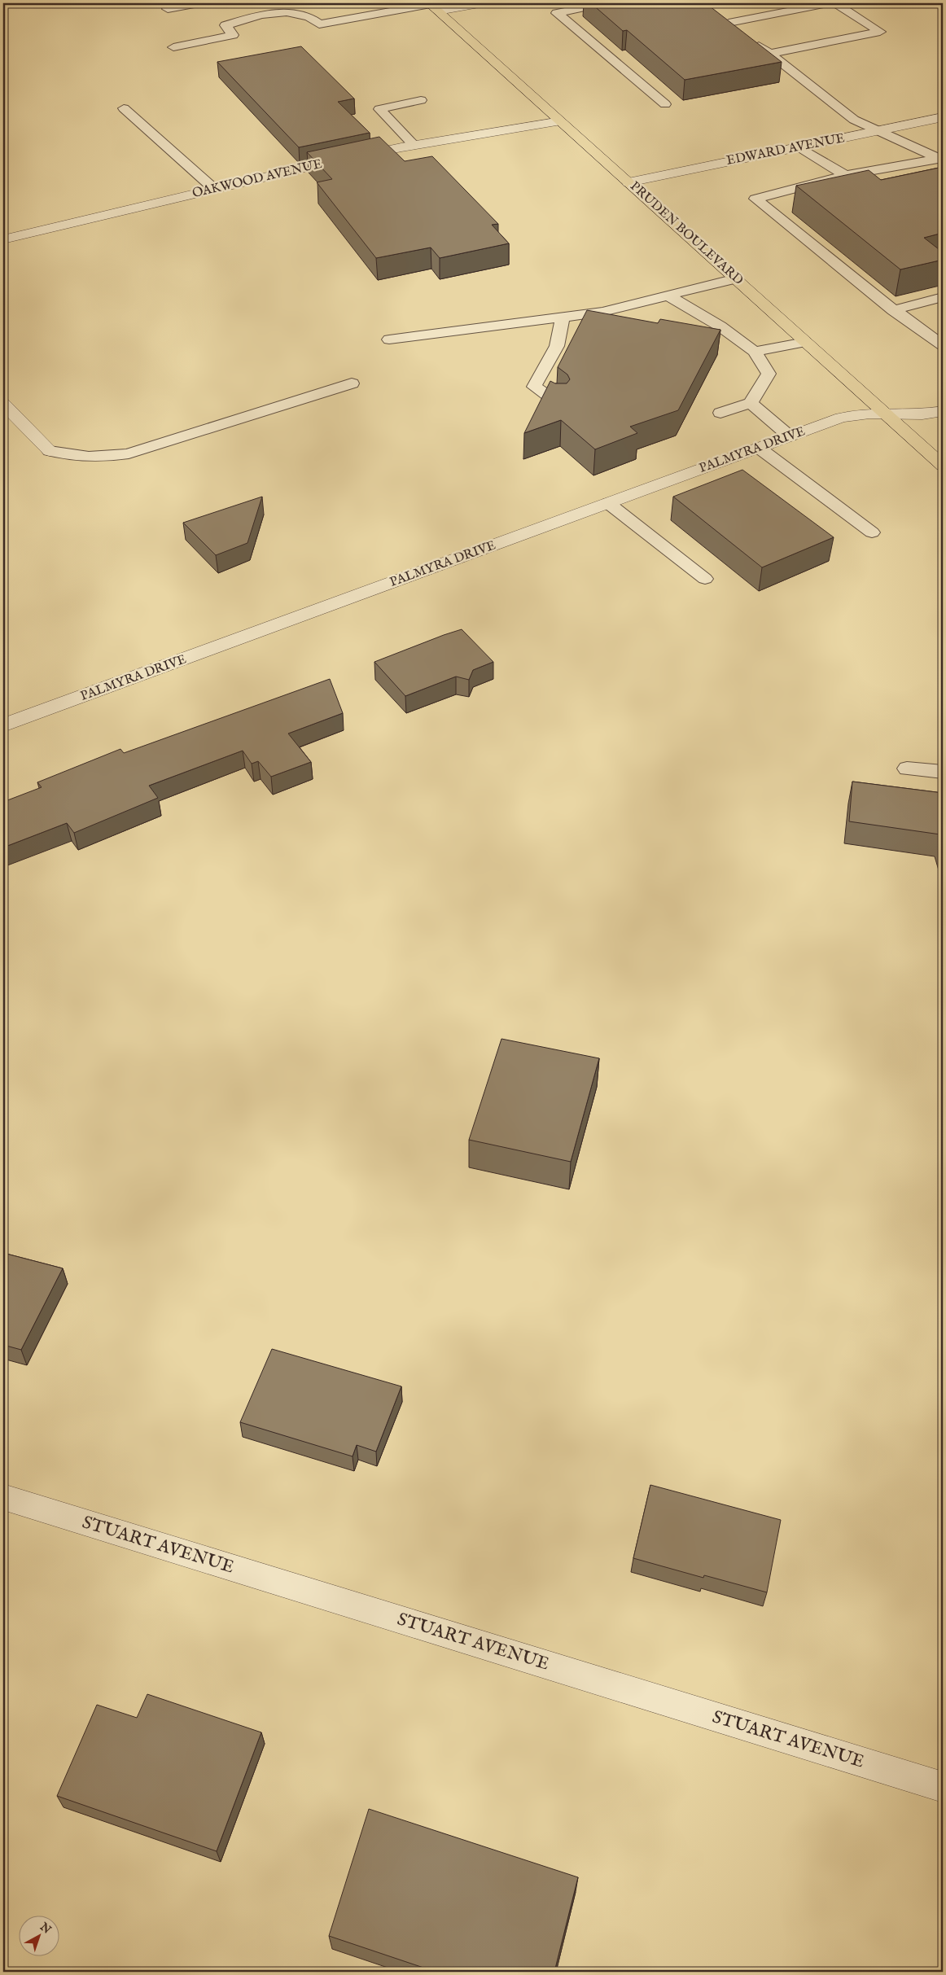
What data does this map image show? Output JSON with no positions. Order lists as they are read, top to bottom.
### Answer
{
  "streets": {
    "main road": ["PRUDEN BOULEVARD"],
    "street": [
      "EDWARD AVENUE",
      "OAKWOOD AVENUE",
      "PALMYRA DRIVE",
      "STUART AVENUE"
    ]
  },
  "crossings": [
    ["EDWARD AVENUE", "PRUDEN BOULEVARD"],
    ["OAKWOOD AVENUE", "PRUDEN BOULEVARD"],
    ["PRUDEN BOULEVARD", "PALMYRA DRIVE"]
  ],
  "north": "top right"
}
